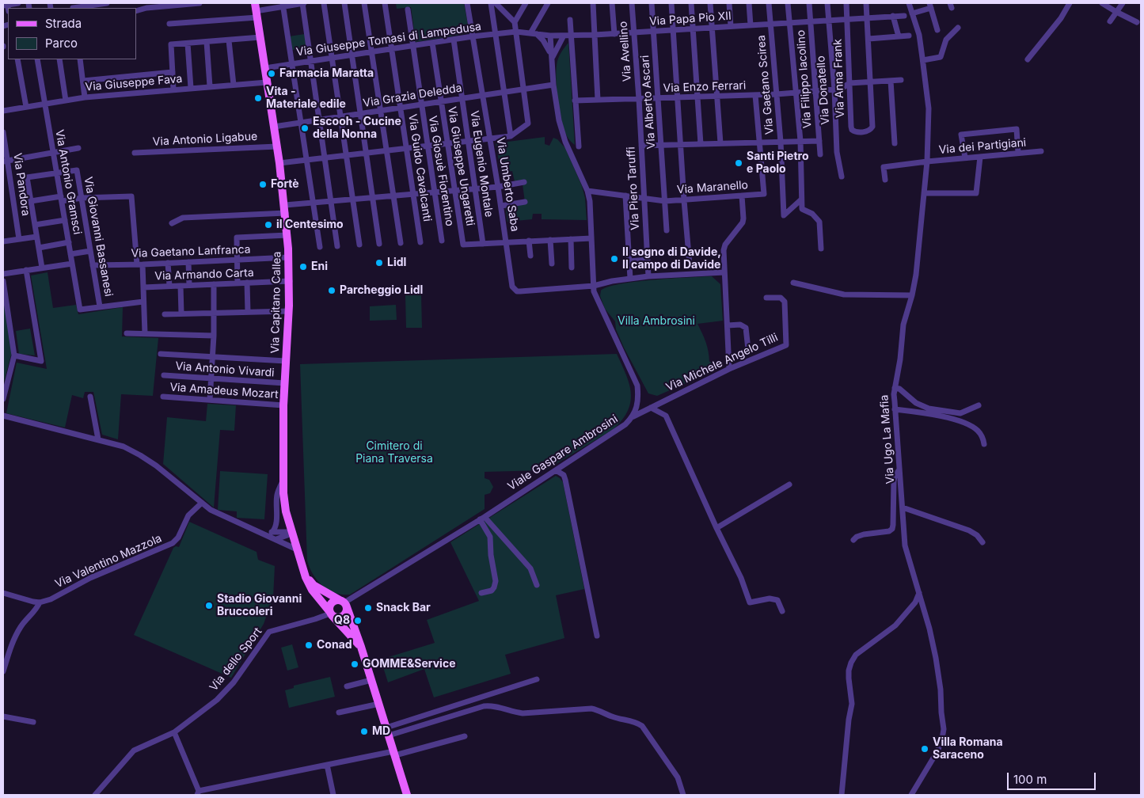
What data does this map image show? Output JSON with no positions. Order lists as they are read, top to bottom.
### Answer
{
  "streets": {
    "main road": ["Via Capitano Callea"],
    "street": [
      "Via Papa Pio XII",
      "Via Giuseppe Tomasi di Lampedusa",
      "Via Avellino",
      "Via Anna Frank",
      "Via Filippo Iacolino",
      "Via Giuseppe Fava",
      "Via Gaetano Scirea",
      "Via Enzo Ferrari",
      "Via Donatello",
      "Via Grazia Deledda",
      "Via Alberto Ascari",
      "Via Antonio Ligabue",
      "Via dei Partigiani",
      "Via Eugenio Montale",
      "Via Giuseppe Ungaretti",
      "Via Guido Cavalcanti",
      "Via Giosuè Fiorentino",
      "Via Antonio Gramsci",
      "Via Pandora",
      "Via Umberto Saba",
      "Via Maranello",
      "Via Piero Taruffi",
      "Via Giovanni Bassanesi",
      "Via Gaetano Lanfranca",
      "Via Armando Carta",
      "Via Michele Angelo Tilli",
      "Via Antonio Vivardi",
      "Via Amadeus Mozart",
      "Via Ugo La Mafia",
      "Viale Gaspare Ambrosini",
      "Via Valentino Mazzola",
      "Via dello Sport"
    ]
  },
  "crossings": [
    ["Via Papa Pio XII", "Via Giuseppe Tomasi di Lampedusa"],
    ["Via Papa Pio XII", "Via Avellino"],
    ["Via Papa Pio XII", "Via Anna Frank"],
    ["Via Papa Pio XII", "Via Filippo Iacolino"],
    ["Via Papa Pio XII", "Via Gaetano Scirea"],
    ["Via Papa Pio XII", "Via Donatello"],
    ["Via Papa Pio XII", "Via Alberto Ascari"],
    ["Via Papa Pio XII", "Viale Gaspare Ambrosini"],
    ["Via Giuseppe Tomasi di Lampedusa", "Via Eugenio Montale"],
    ["Via Giuseppe Tomasi di Lampedusa", "Via Giuseppe Ungaretti"],
    ["Via Giuseppe Tomasi di Lampedusa", "Via Guido Cavalcanti"],
    ["Via Giuseppe Tomasi di Lampedusa", "Via Giosuè Fiorentino"],
    ["Via Giuseppe Tomasi di Lampedusa", "Via Umberto Saba"],
    ["Via Giuseppe Tomasi di Lampedusa", "Via Capitano Callea"],
    ["Via Avellino", "Via Enzo Ferrari"],
    ["Via Avellino", "Via Piero Taruffi"],
    ["Via Anna Frank", "Via Enzo Ferrari"],
    ["Via Filippo Iacolino", "Via Enzo Ferrari"],
    ["Via Giuseppe Fava", "Via Antonio Gramsci"],
    ["Via Giuseppe Fava", "Via Capitano Callea"],
    ["Via Gaetano Scirea", "Via Enzo Ferrari"],
    ["Via Enzo Ferrari", "Via Donatello"],
    ["Via Enzo Ferrari", "Via Alberto Ascari"],
    ["Via Enzo Ferrari", "Via Maranello"],
    ["Via Enzo Ferrari", "Via Piero Taruffi"],
    ["Via Grazia Deledda", "Via Eugenio Montale"],
    ["Via Grazia Deledda", "Via Giuseppe Ungaretti"],
    ["Via Grazia Deledda", "Via Guido Cavalcanti"],
    ["Via Grazia Deledda", "Via Giosuè Fiorentino"],
    ["Via Grazia Deledda", "Via Umberto Saba"],
    ["Via Grazia Deledda", "Via Capitano Callea"],
    ["Via Grazia Deledda", "Viale Gaspare Ambrosini"],
    ["Via Alberto Ascari", "Via Maranello"],
    ["Via Antonio Ligabue", "Via Capitano Callea"],
    ["Via dei Partigiani", "Via Ugo La Mafia"],
    ["Via Eugenio Montale", "Via Giuseppe Ungaretti"],
    ["Via Antonio Gramsci", "Via Giovanni Bassanesi"],
    ["Via Umberto Saba", "Viale Gaspare Ambrosini"],
    ["Via Maranello", "Via Piero Taruffi"],
    ["Via Maranello", "Viale Gaspare Ambrosini"],
    ["Via Giovanni Bassanesi", "Via Gaetano Lanfranca"],
    ["Via Gaetano Lanfranca", "Via Capitano Callea"],
    ["Via Armando Carta", "Via Capitano Callea"],
    ["Via Capitano Callea", "Via Antonio Vivardi"],
    ["Via Capitano Callea", "Via Amadeus Mozart"],
    ["Via Capitano Callea", "Viale Gaspare Ambrosini"],
    ["Via Capitano Callea", "Via dello Sport"],
    ["Via Michele Angelo Tilli", "Viale Gaspare Ambrosini"],
    ["Viale Gaspare Ambrosini", "Via dello Sport"]
  ],
  "parks": ["Villa Ambrosini", "Cimitero di Piana Traversa"],
  "places": [
    "Farmacia Maratta",
    "Vita - Materiale edile",
    "Escooh - Cucine della Nonna",
    "Santi Pietro e Paolo",
    "Fortè",
    "il Centesimo",
    "Il sogno di Davide, Il campo di Davide",
    "Lidl",
    "Eni",
    "Parcheggio Lidl",
    "Stadio Giovanni Bruccoleri",
    "Snack Bar",
    "Q8",
    "Conad",
    "GOMME&Service",
    "MD",
    "Villa Romana Saraceno"
  ],
  "legend": ["Strada", "Parco"],
  "scale_bar": "100 m"
}
